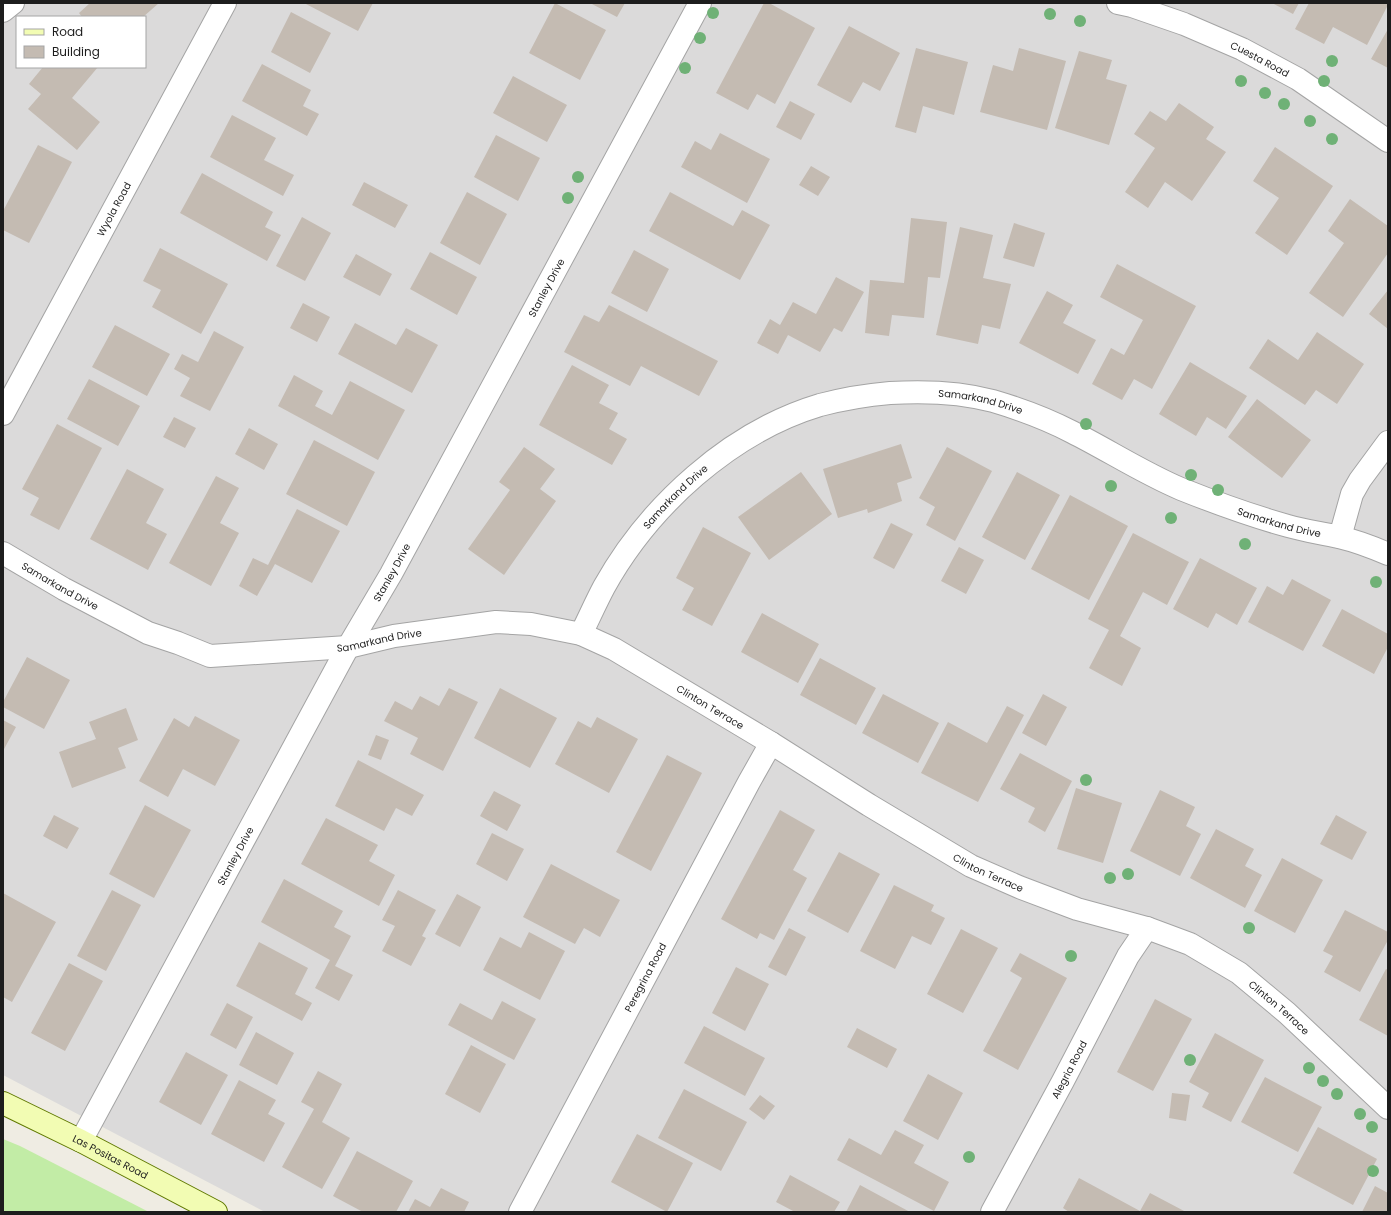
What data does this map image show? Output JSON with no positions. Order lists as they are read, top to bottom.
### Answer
{
  "streets": {
    "main road": ["Las Positas Road"],
    "street": [
      "Cuesta Road",
      "Wyola Road",
      "Stanley Drive",
      "Samarkand Drive",
      "Clinton Terrace",
      "Peregrina Road",
      "Alegria Road"
    ]
  },
  "crossings": [
    ["Stanley Drive", "Samarkand Drive"],
    ["Stanley Drive", "Las Positas Road"],
    ["Samarkand Drive", "Clinton Terrace"],
    ["Clinton Terrace", "Peregrina Road"],
    ["Clinton Terrace", "Alegria Road"]
  ],
  "legend": ["Road", "Building"]
}
